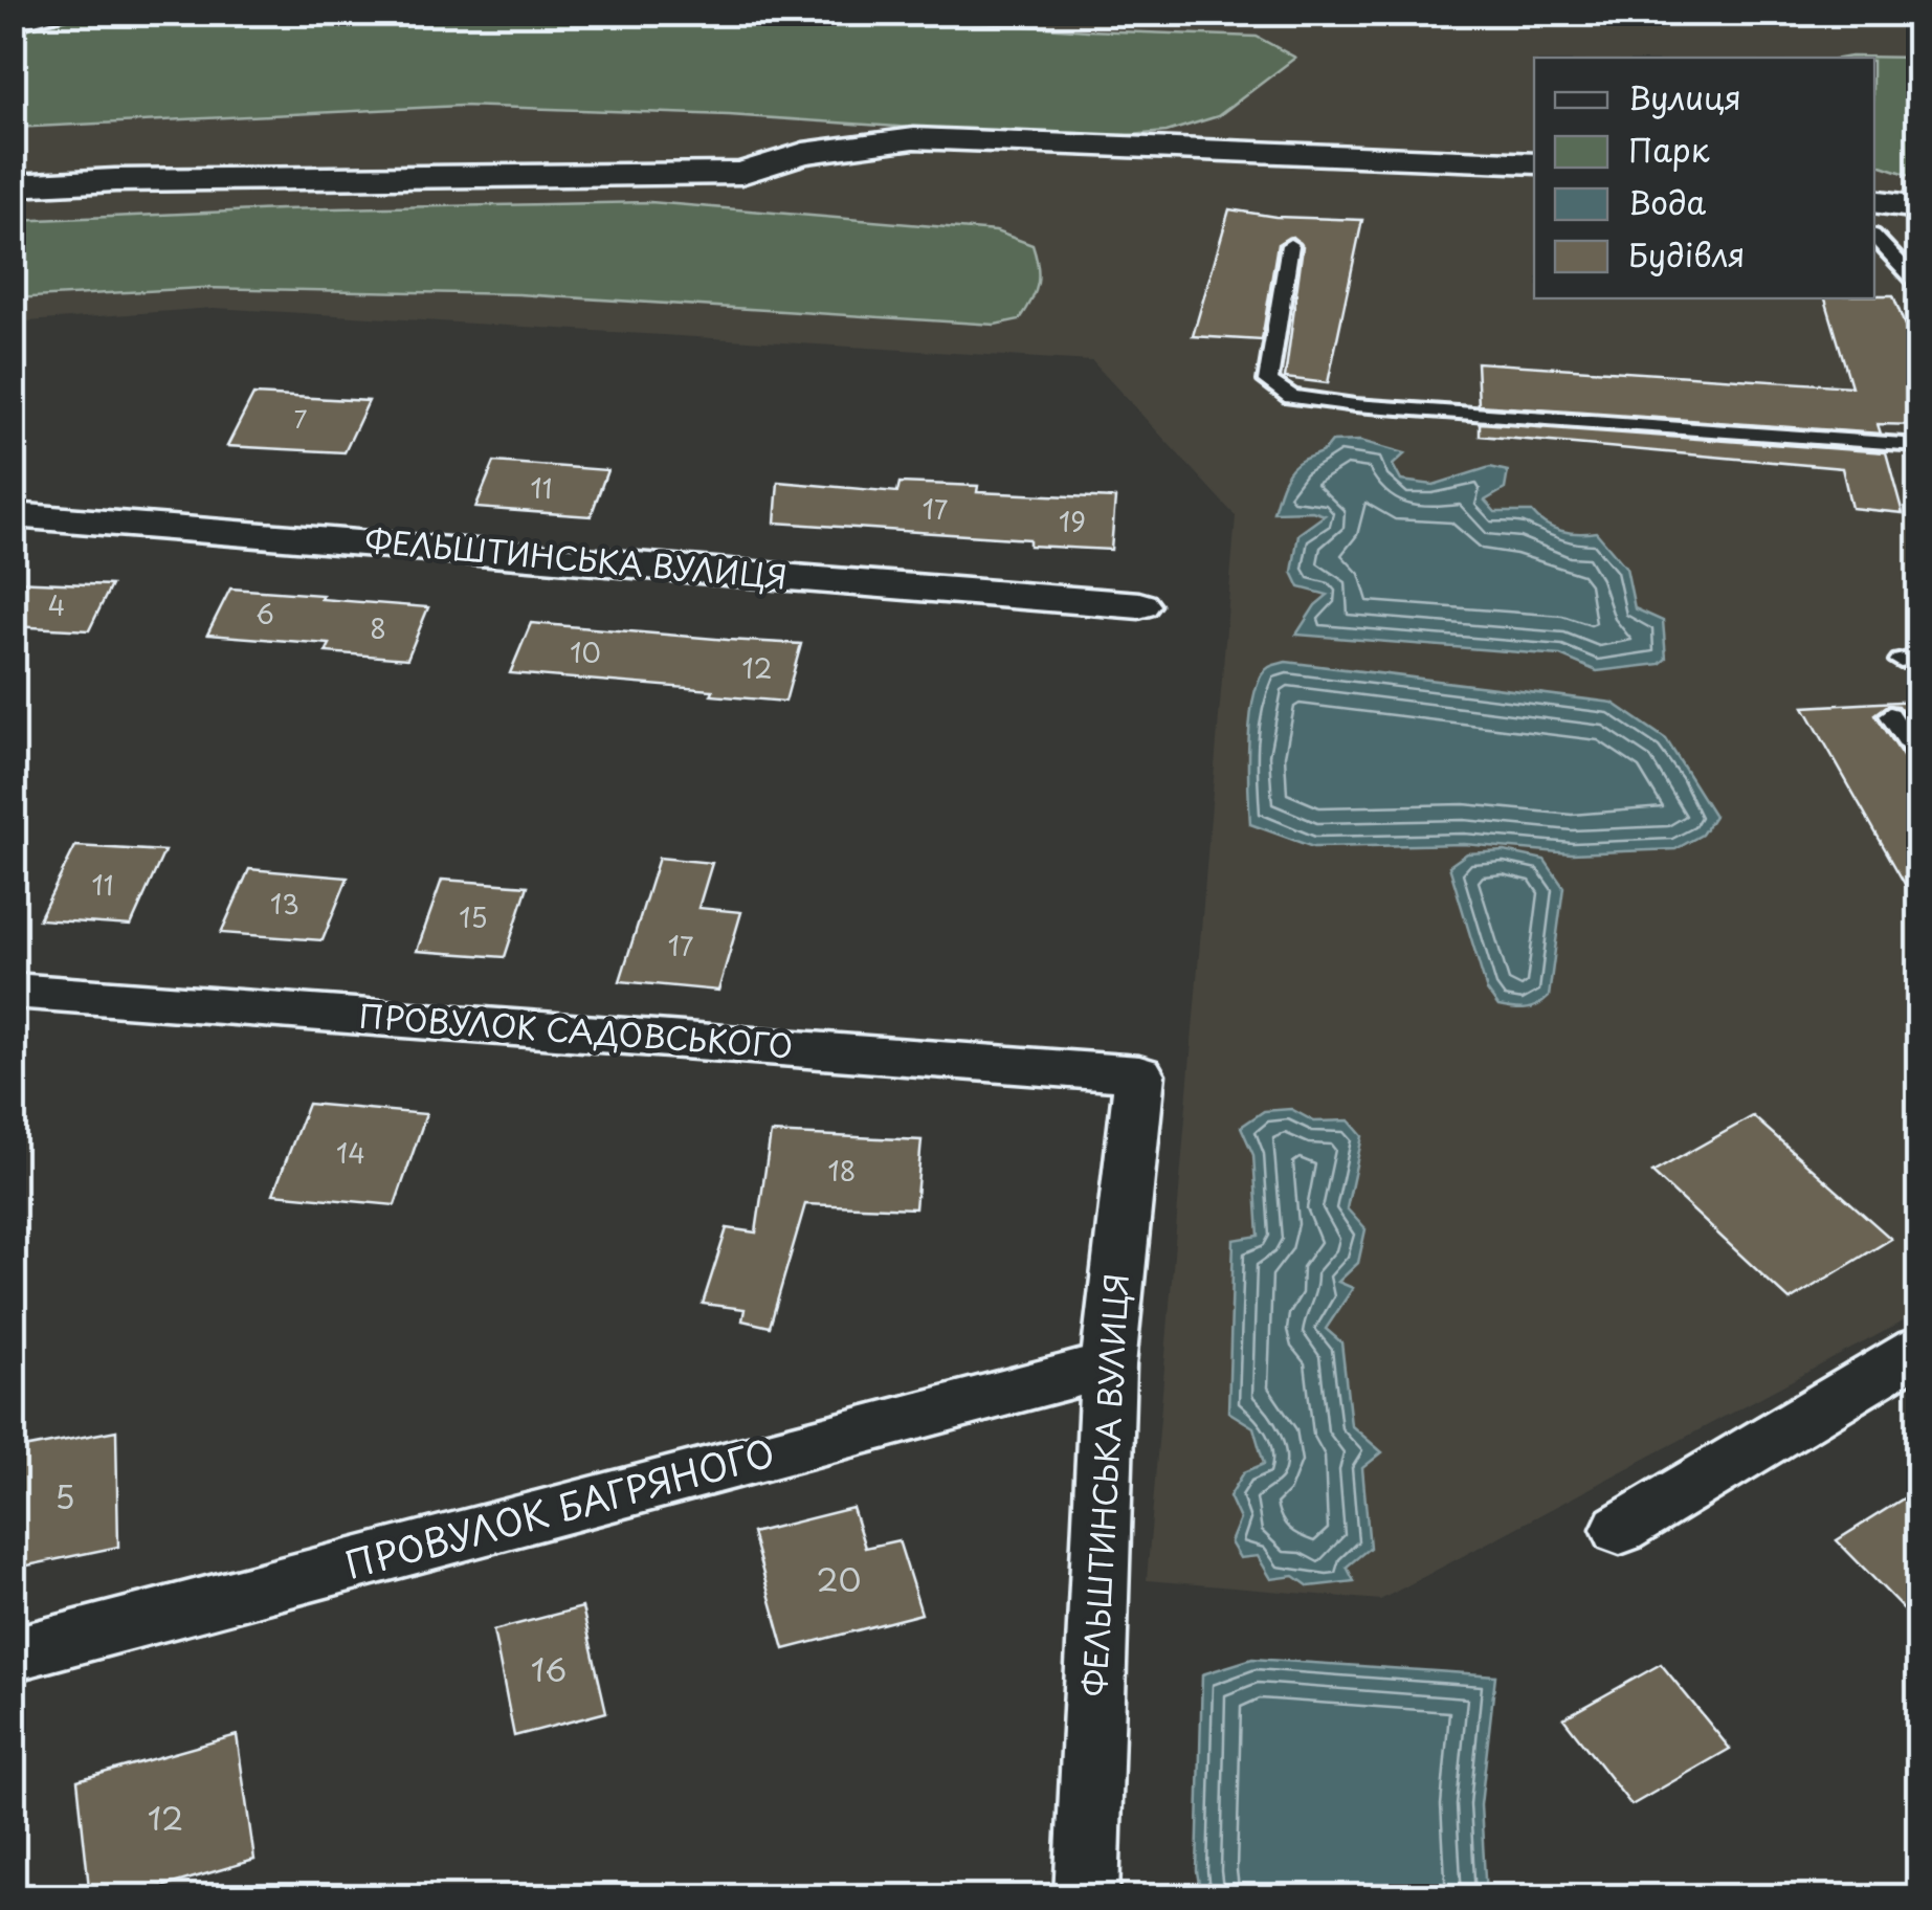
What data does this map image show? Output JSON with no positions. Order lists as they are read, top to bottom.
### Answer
{
  "streets": {
    "street": ["ФЕЛЬШТИНСЬКА ВУЛИЦЯ", "ПРОВУЛОК САДОВСЬКОГО", "ПРОВУЛОК БАГРЯНОГО"]
  },
  "crossings": [
    ["ФЕЛЬШТИНСЬКА ВУЛИЦЯ", "ПРОВУЛОК САДОВСЬКОГО"],
    ["ФЕЛЬШТИНСЬКА ВУЛИЦЯ", "ПРОВУЛОК БАГРЯНОГО"]
  ],
  "house_numbers": [
    "7",
    "11",
    "17",
    "19",
    "4",
    "6",
    "8",
    "10",
    "12",
    "11",
    "13",
    "15",
    "17",
    "14",
    "18",
    "5",
    "20",
    "16",
    "12"
  ],
  "legend": [
    "Вулиця",
    "Парк",
    "Вода",
    "Будівля"
  ]
}
